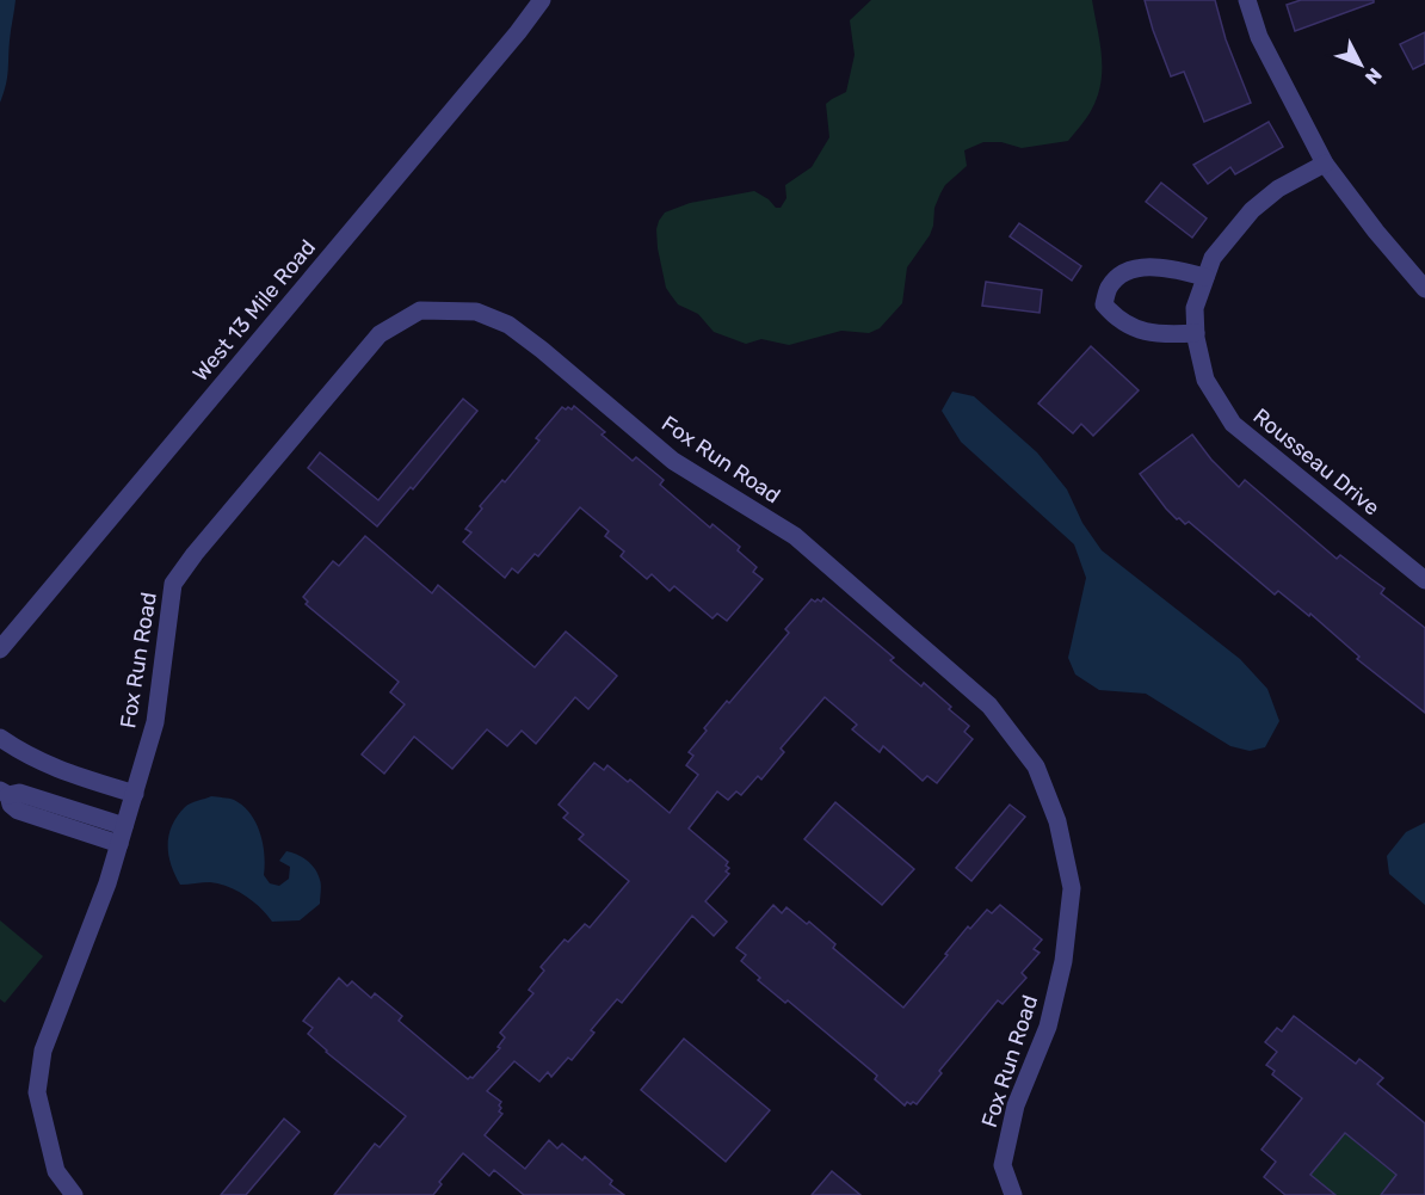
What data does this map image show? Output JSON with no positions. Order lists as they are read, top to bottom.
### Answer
{
  "streets": {
    "street": ["West 13 Mile Road", "Fox Run Road", "Rousseau Drive"]
  },
  "north": "bottom right"
}
